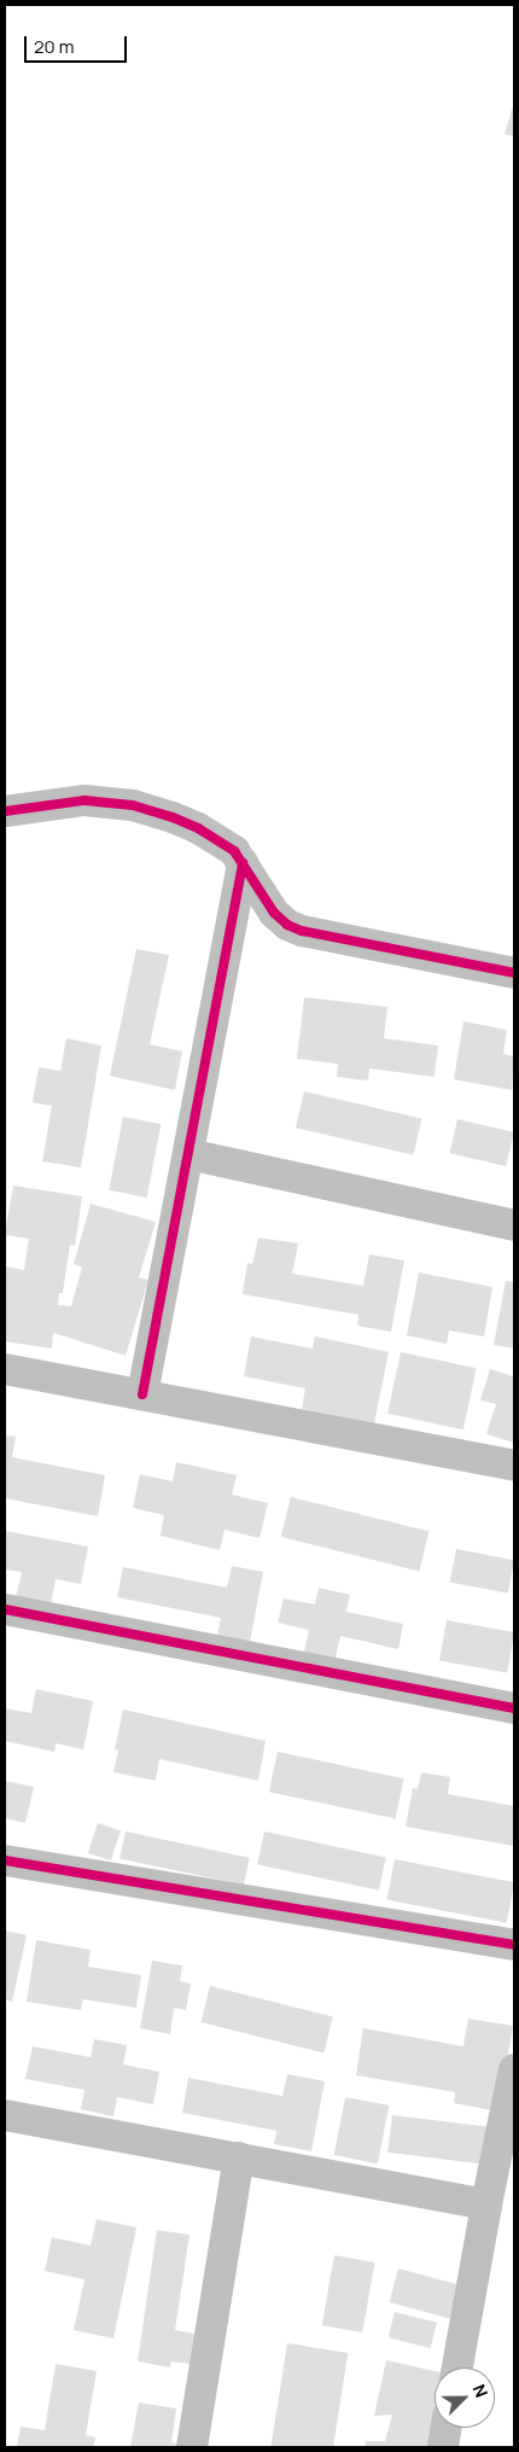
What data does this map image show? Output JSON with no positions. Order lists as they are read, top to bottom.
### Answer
{
  "scale_bar": "20 m",
  "north": "top right"
}
